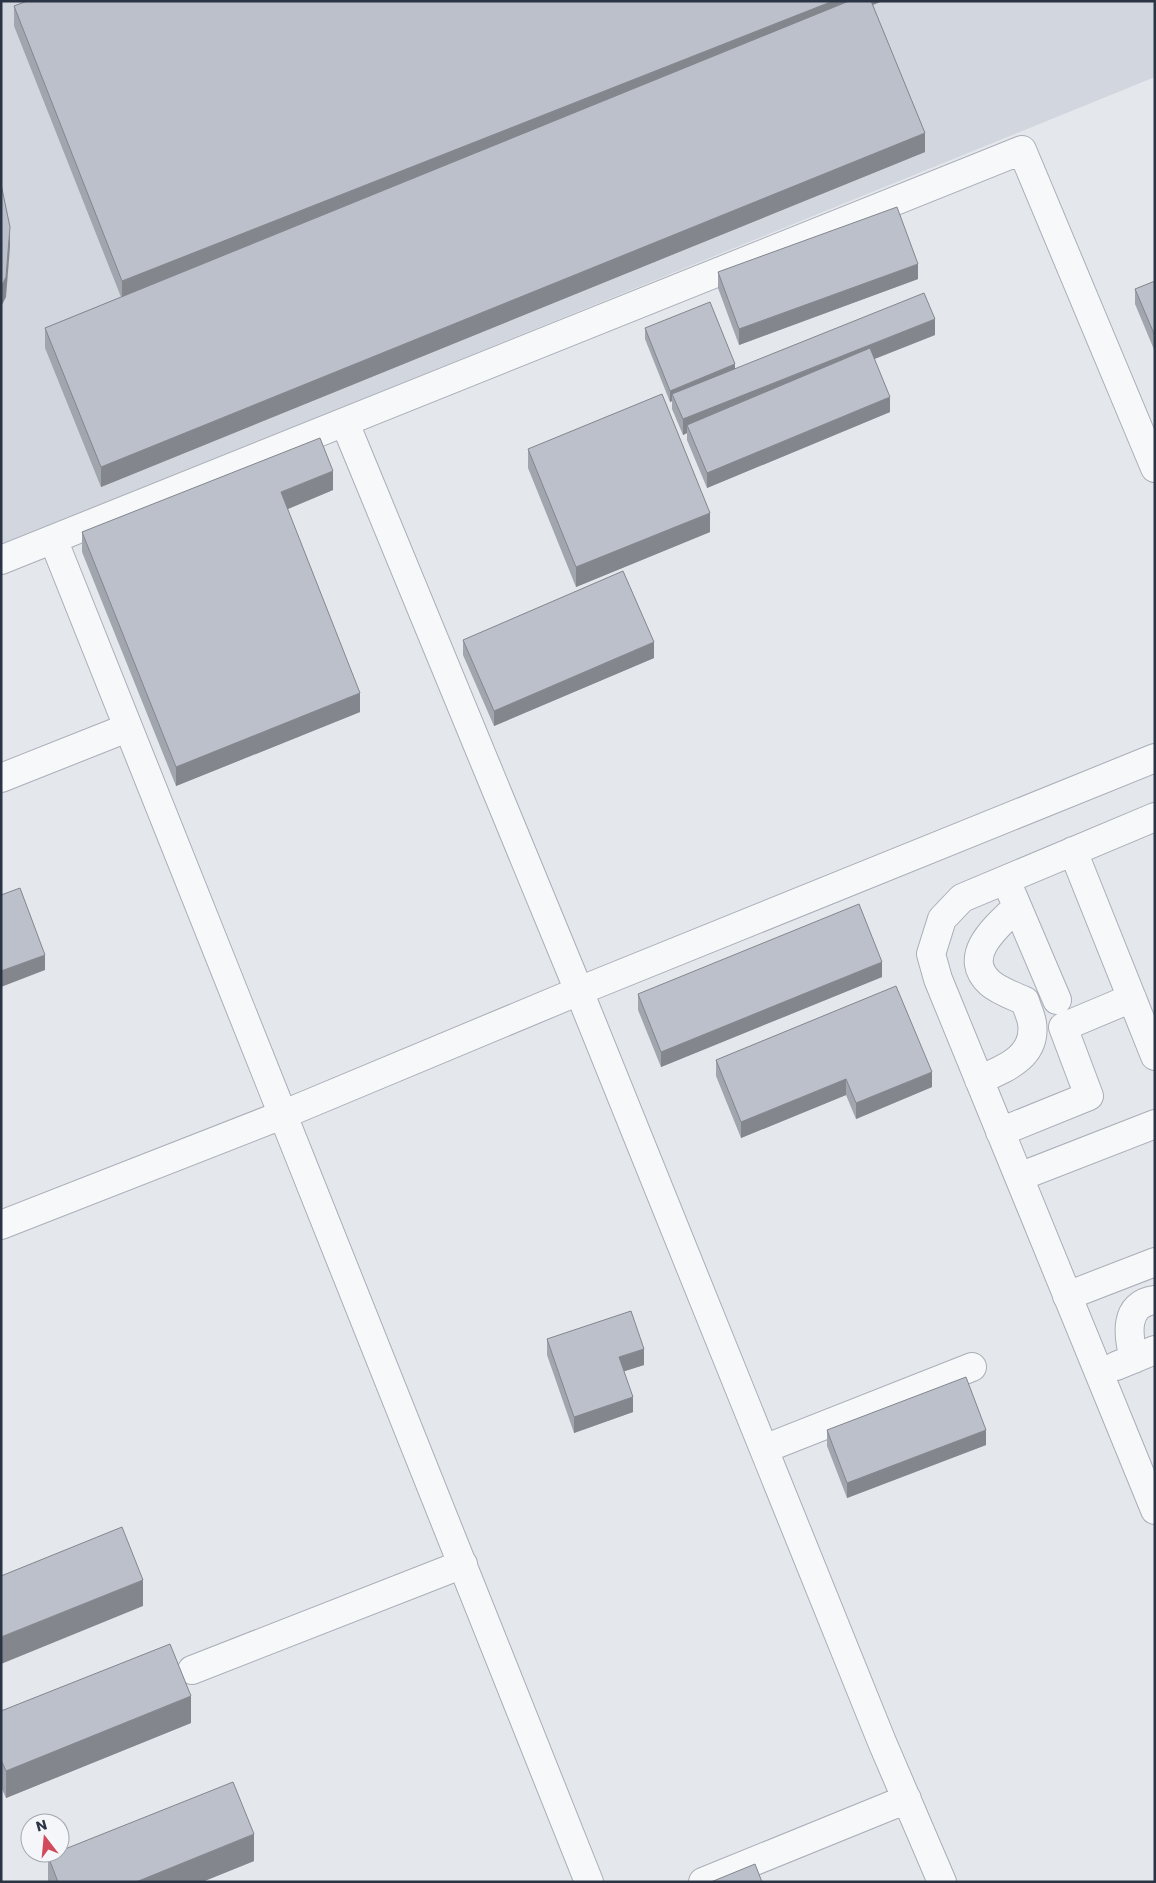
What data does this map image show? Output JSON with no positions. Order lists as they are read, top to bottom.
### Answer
{
  "north": "top"
}
